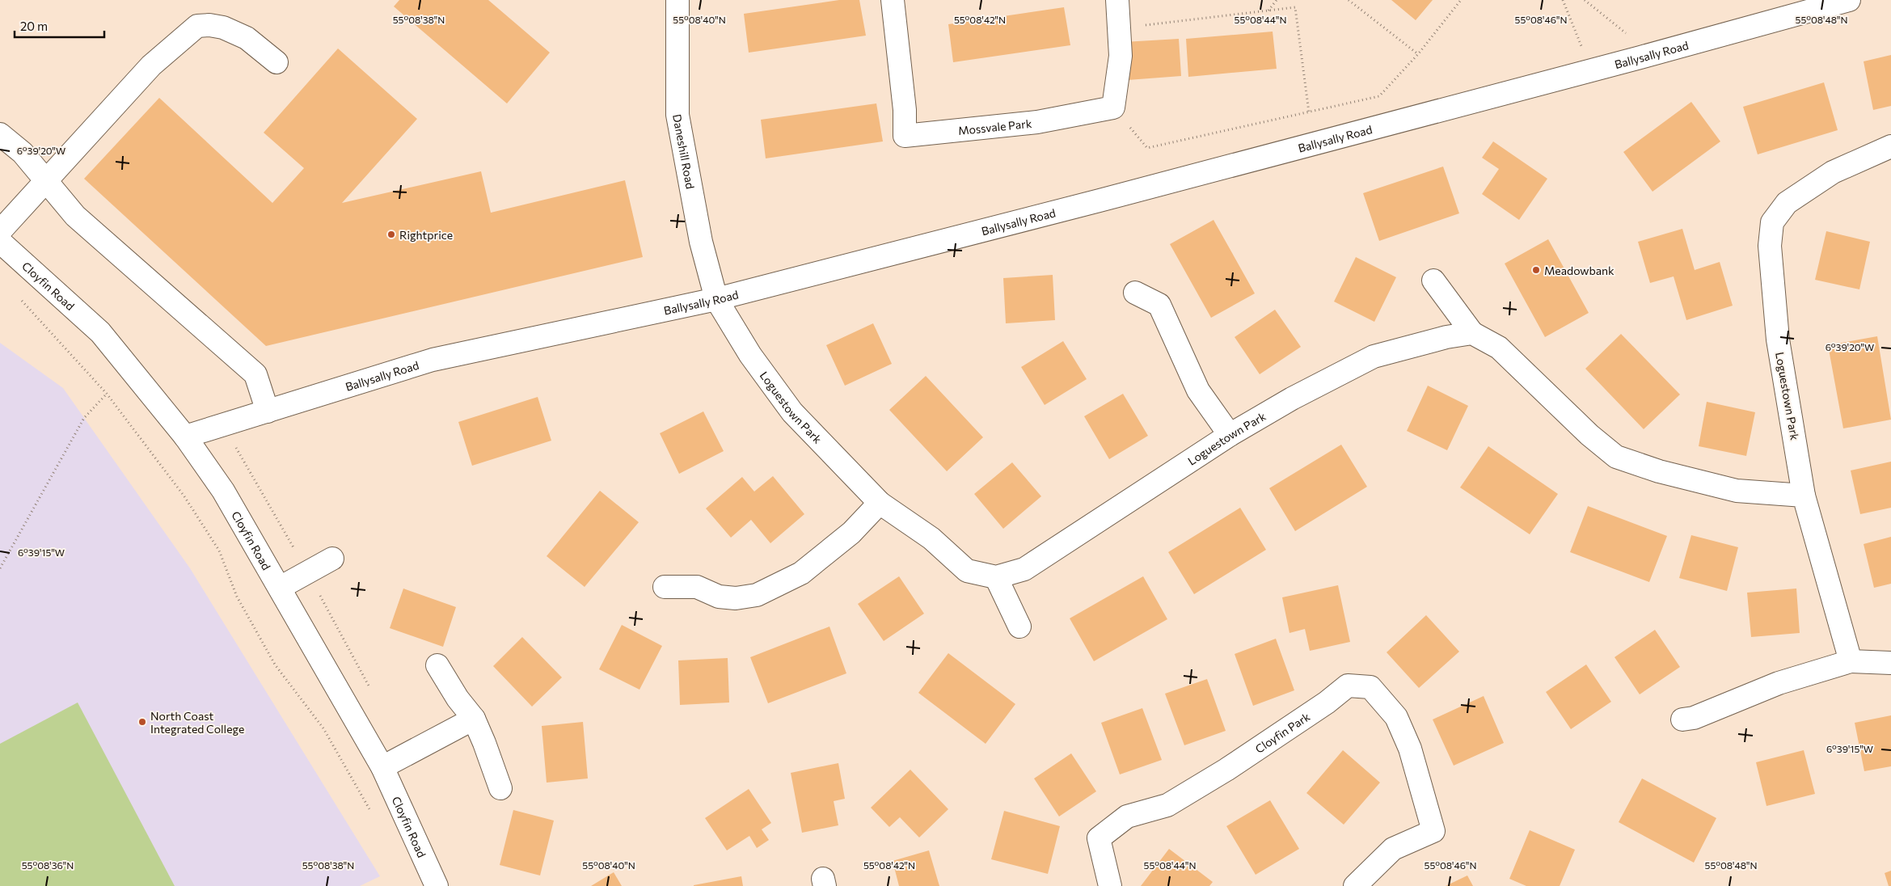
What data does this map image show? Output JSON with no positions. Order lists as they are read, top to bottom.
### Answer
{
  "streets": {
    "street": [
      "Ballysally Road",
      "Mossvale Park",
      "Daneshill Road",
      "Cloyfin Road",
      "Loguestown Park",
      "Cloyfin Park"
    ]
  },
  "crossings": [
    ["Ballysally Road", "Daneshill Road"],
    ["Ballysally Road", "Cloyfin Road"],
    ["Ballysally Road", "Loguestown Park"],
    ["Daneshill Road", "Loguestown Park"]
  ],
  "places": ["Rightprice", "Meadowbank", "North Coast Integrated College"],
  "scale_bar": "20 m",
  "coordinates": [
    "55°08'38\"N",
    "55°08'40\"N",
    "55°08'42\"N",
    "55°08'44\"N",
    "55°08'46\"N",
    "55°08'48\"N",
    "6°39'20\"W",
    "6°39'15\"W",
    "55°08'36\"N"
  ]
}
